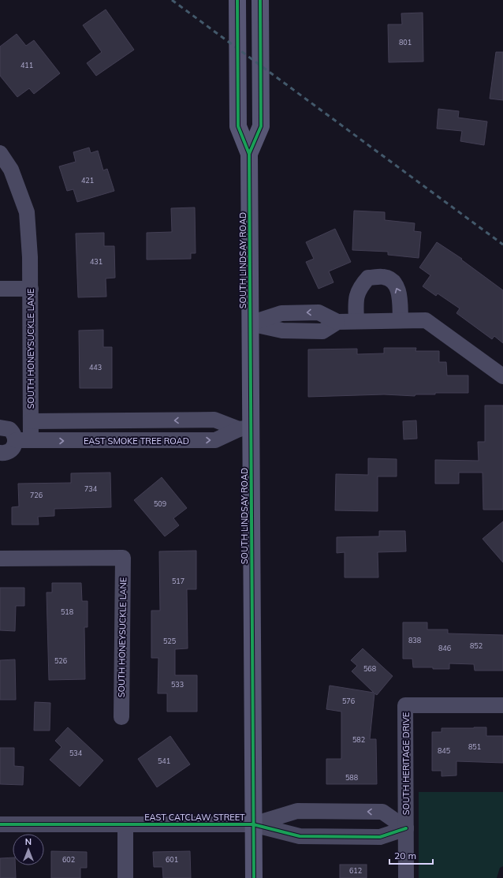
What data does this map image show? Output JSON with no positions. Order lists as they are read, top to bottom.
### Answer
{
  "streets": {
    "main road": ["SOUTH LINDSAY ROAD"],
    "street": [
      "SOUTH HONEYSUCKLE LANE",
      "EAST SMOKE TREE ROAD",
      "SOUTH HERITAGE DRIVE",
      "EAST CATCLAW STREET"
    ]
  },
  "crossings": [
    ["SOUTH LINDSAY ROAD", "EAST SMOKE TREE ROAD"],
    ["SOUTH LINDSAY ROAD", "EAST CATCLAW STREET"],
    ["SOUTH HONEYSUCKLE LANE", "EAST SMOKE TREE ROAD"],
    ["SOUTH HERITAGE DRIVE", "EAST CATCLAW STREET"]
  ],
  "house_numbers": [
    "801",
    "411",
    "421",
    "431",
    "443",
    "734",
    "726",
    "509",
    "517",
    "518",
    "838",
    "525",
    "852",
    "846",
    "526",
    "568",
    "533",
    "576",
    "582",
    "851",
    "845",
    "534",
    "541",
    "588",
    "602",
    "601",
    "612"
  ],
  "scale_bar": "20 m",
  "north": "top"
}
